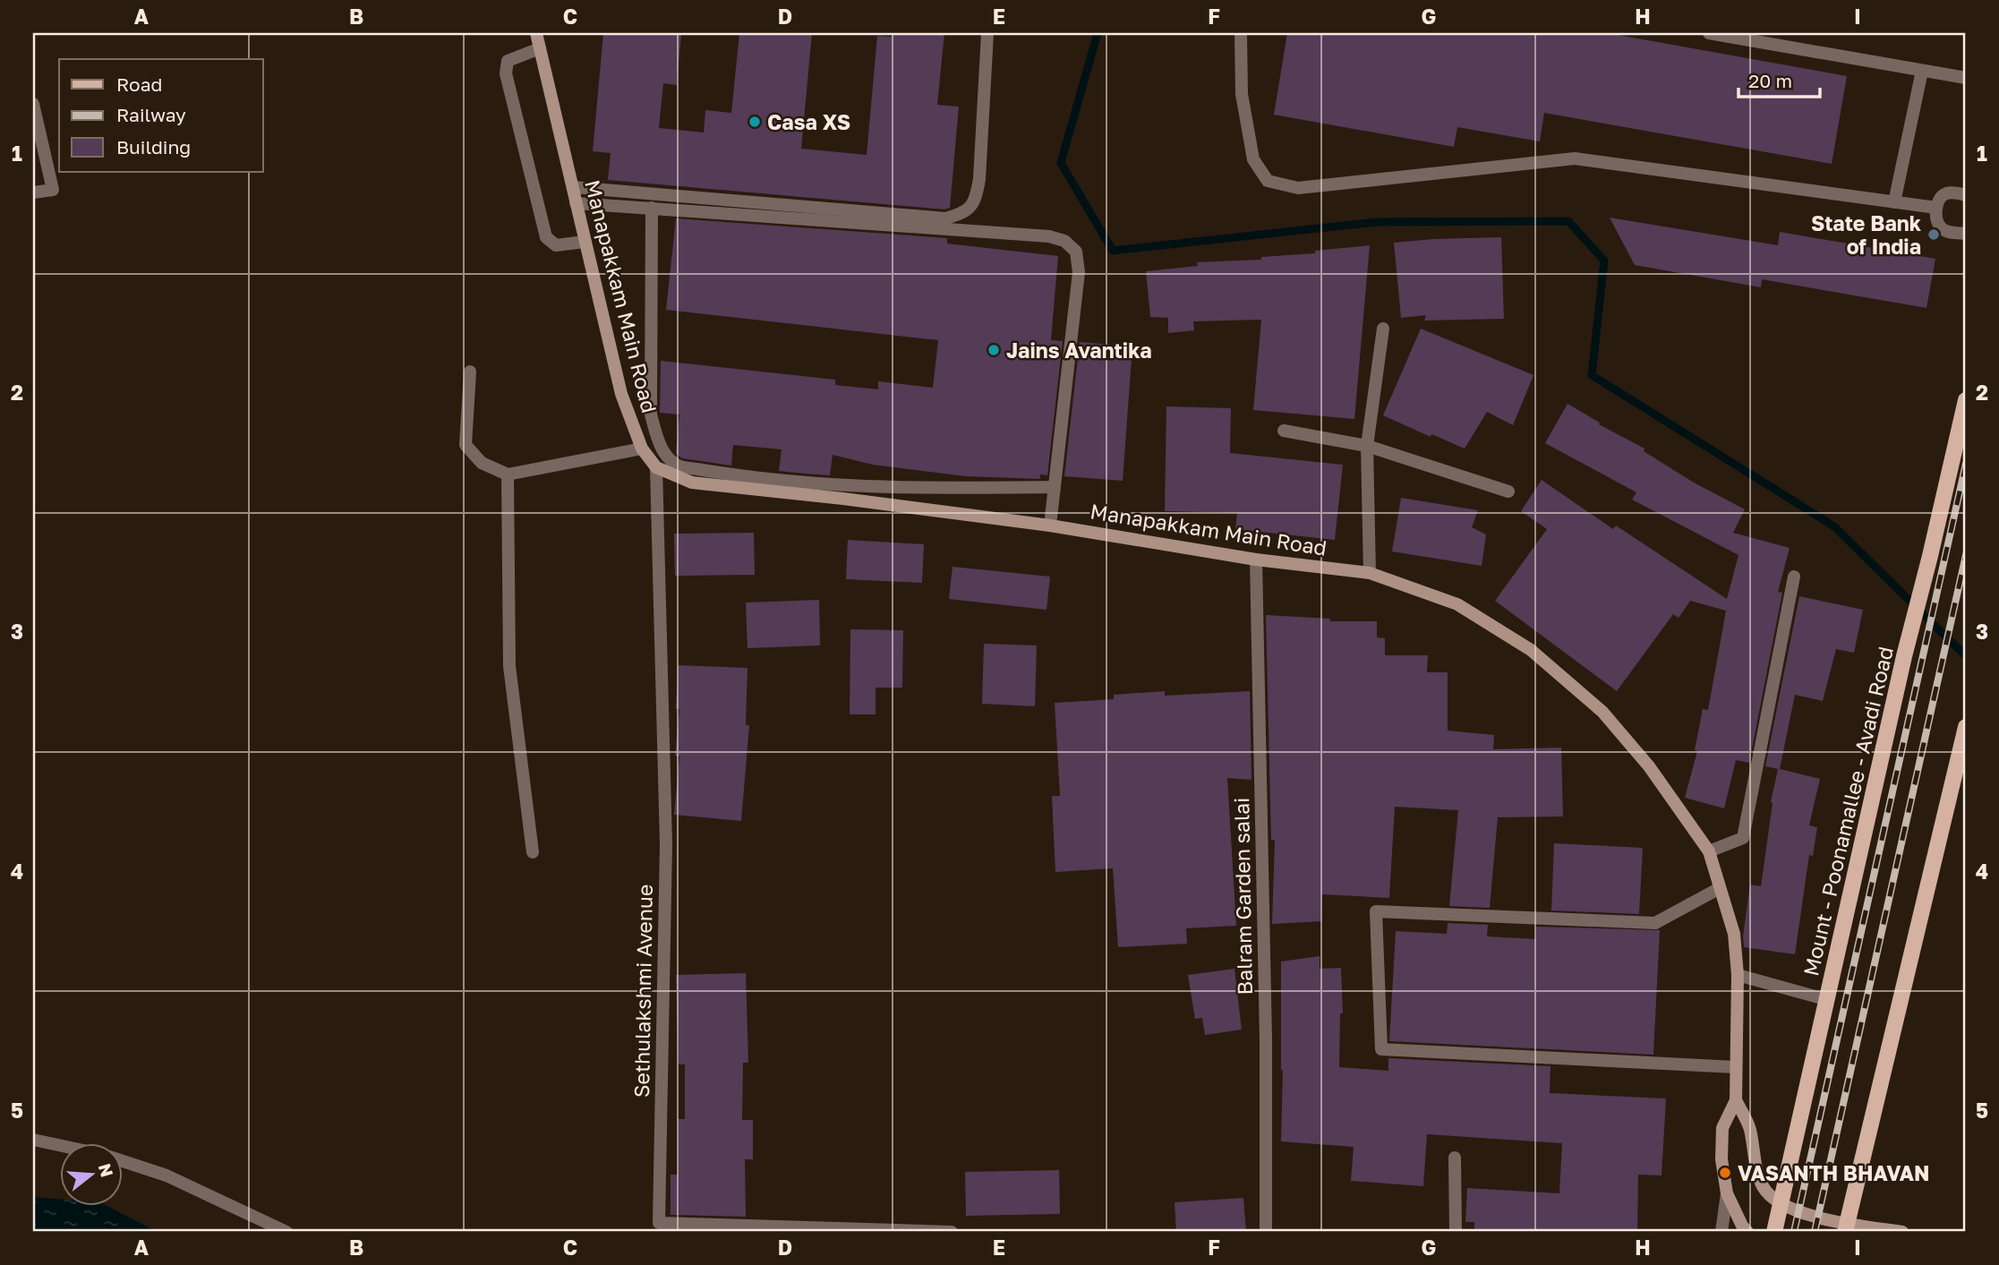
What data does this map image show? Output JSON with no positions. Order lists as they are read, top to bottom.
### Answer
{
  "streets": {
    "main road": ["Manapakkam Main Road", "Mount - Poonamallee - Avadi Road"],
    "street": ["Balram Garden salai", "Sethulakshmi Avenue"]
  },
  "crossings": [
    ["Manapakkam Main Road", "Balram Garden salai"],
    ["Manapakkam Main Road", "Sethulakshmi Avenue"]
  ],
  "places": [
    "Casa XS",
    "State Bank of India",
    "Jains Avantika",
    "VASANTH BHAVAN"
  ],
  "legend": ["Road", "Railway", "Building"],
  "scale_bar": "20 m",
  "north": "right",
  "grid": {
    "columns": [
      "A",
      "B",
      "C",
      "D",
      "E",
      "F",
      "G",
      "H",
      "I"
    ],
    "rows": [
      "1",
      "2",
      "3",
      "4",
      "5"
    ]
  }
}
